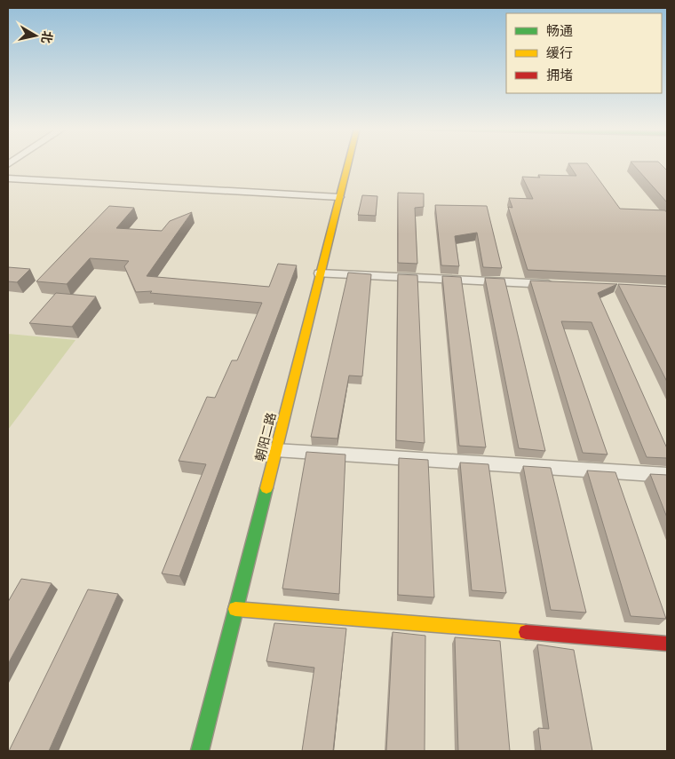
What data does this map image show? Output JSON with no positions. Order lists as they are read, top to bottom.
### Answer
{
  "streets": {
    "street": ["朝阳二路"]
  },
  "legend": ["畅通", "缓行", "拥堵"],
  "north": "right"
}
